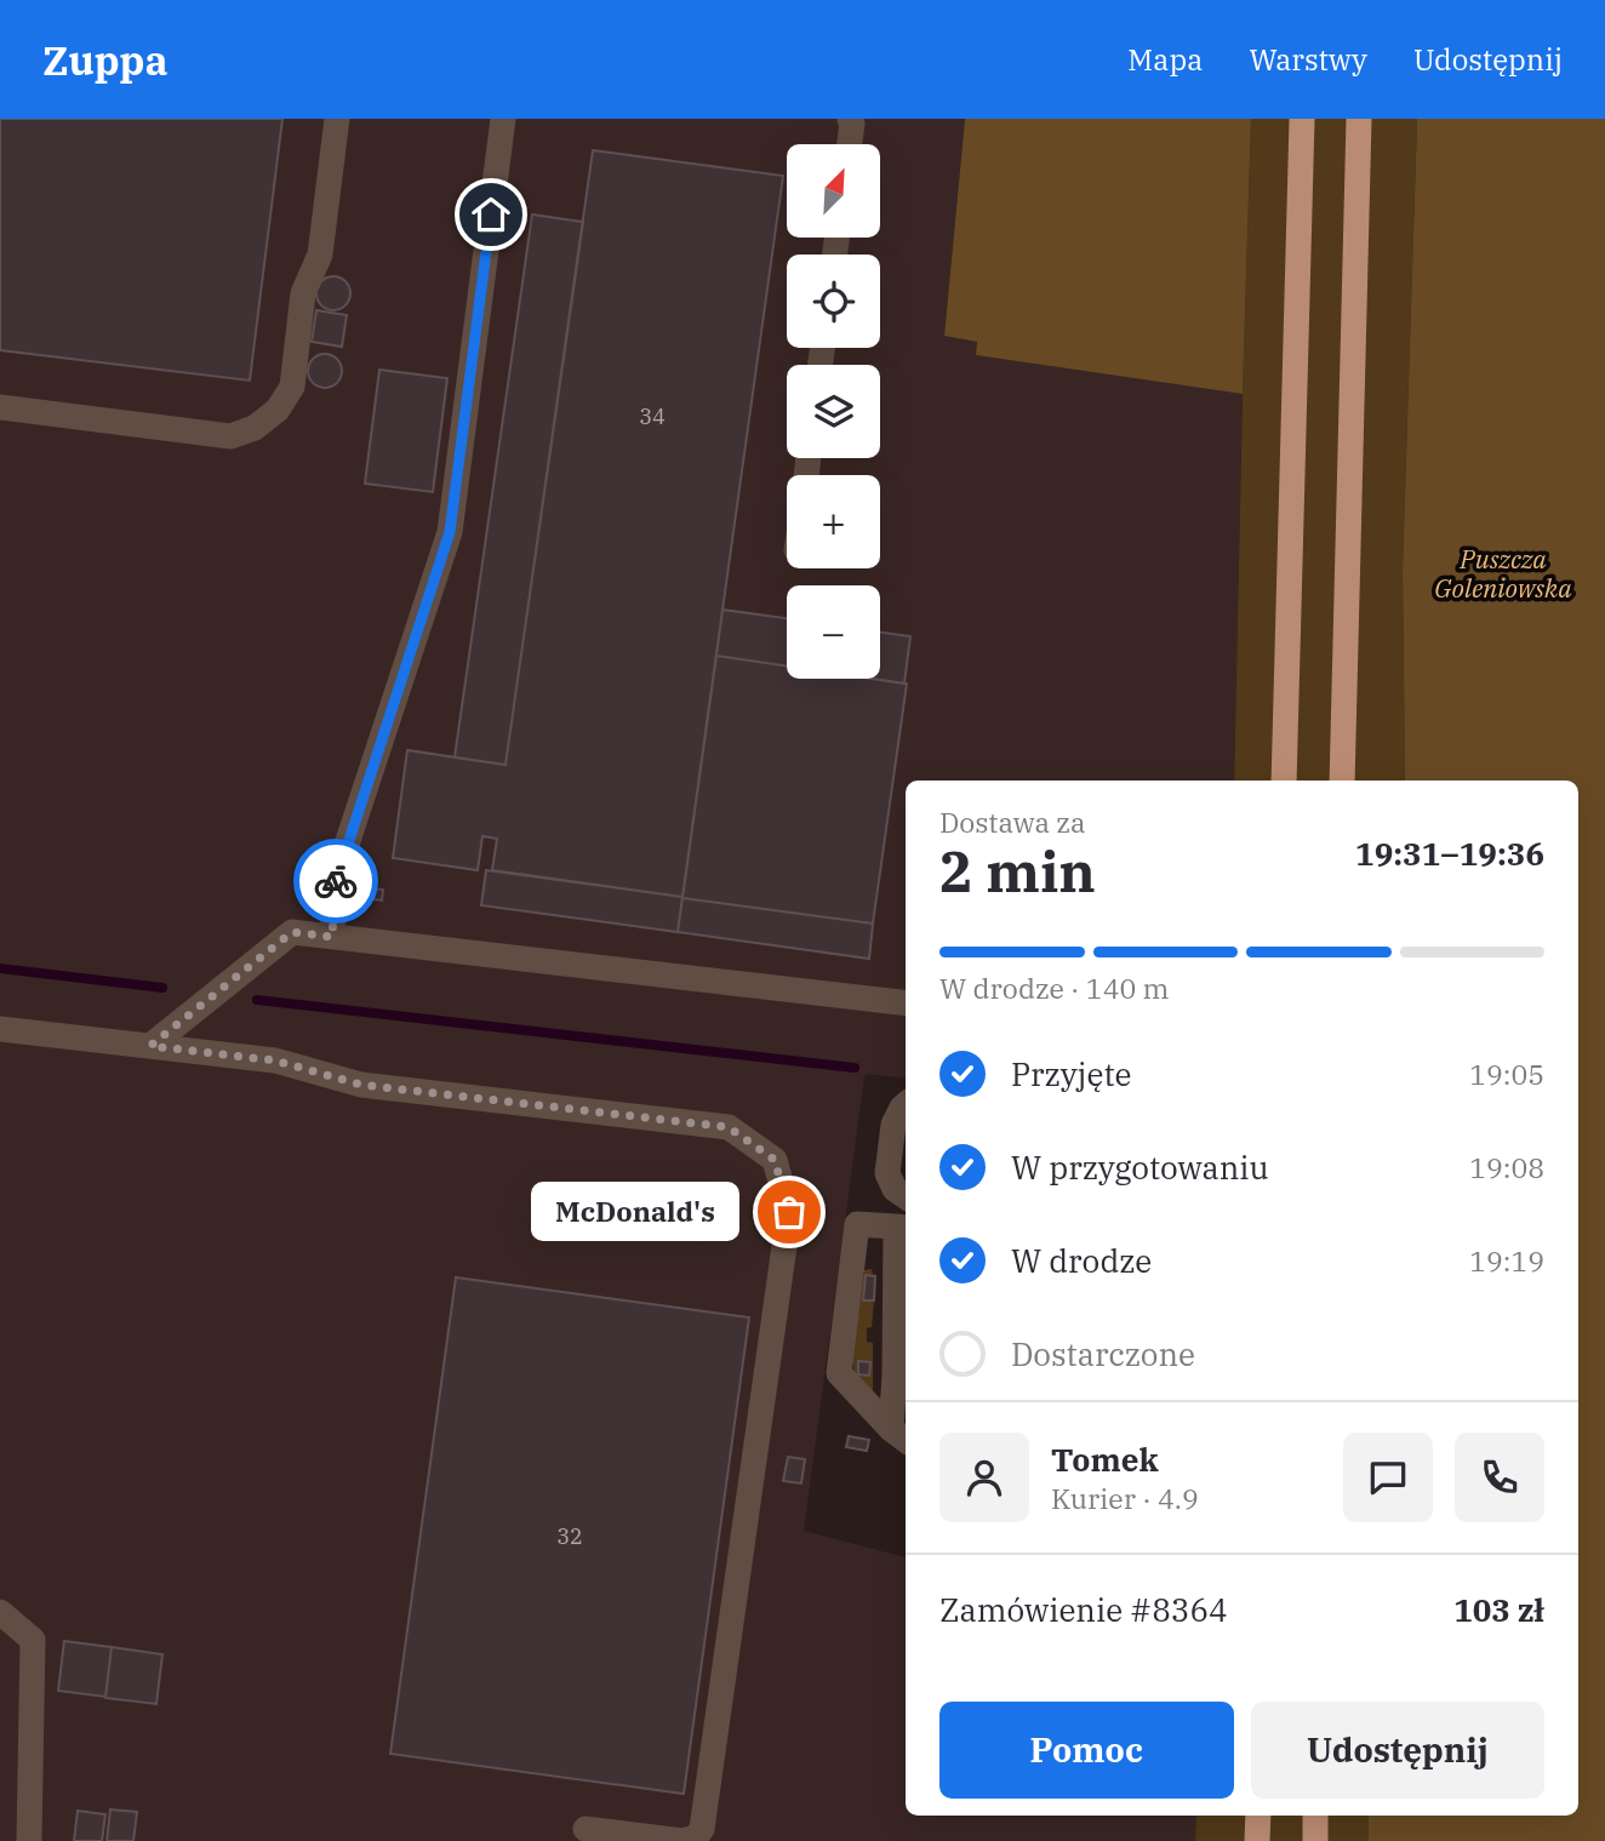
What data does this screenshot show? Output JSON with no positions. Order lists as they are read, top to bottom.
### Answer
{
  "parks": ["Puszcza Goleniowska"],
  "places": ["McDonald's"],
  "house_numbers": ["34", "32"],
  "north": "top right",
  "page": {
    "header": "Zuppa",
    "nav": ["Mapa", "Warstwy", "Udostępnij"],
    "map_buttons": ["+", "−"],
    "heading": ["2 min", "Dostawa za", "19:31–19:36"],
    "panel": [
      "Tomek",
      "Kurier · 4.9",
      "Zamówienie #8364",
      "103 zł"
    ],
    "bar": "W drodze · 140 m",
    "list": [
      ["Przyjęte", "19:05"],
      ["W przygotowaniu", "19:08"],
      ["W drodze", "19:19"],
      "Dostarczone"
    ],
    "bubble": "McDonald's",
    "buttons": ["Pomoc", "Udostępnij"]
  }
}
